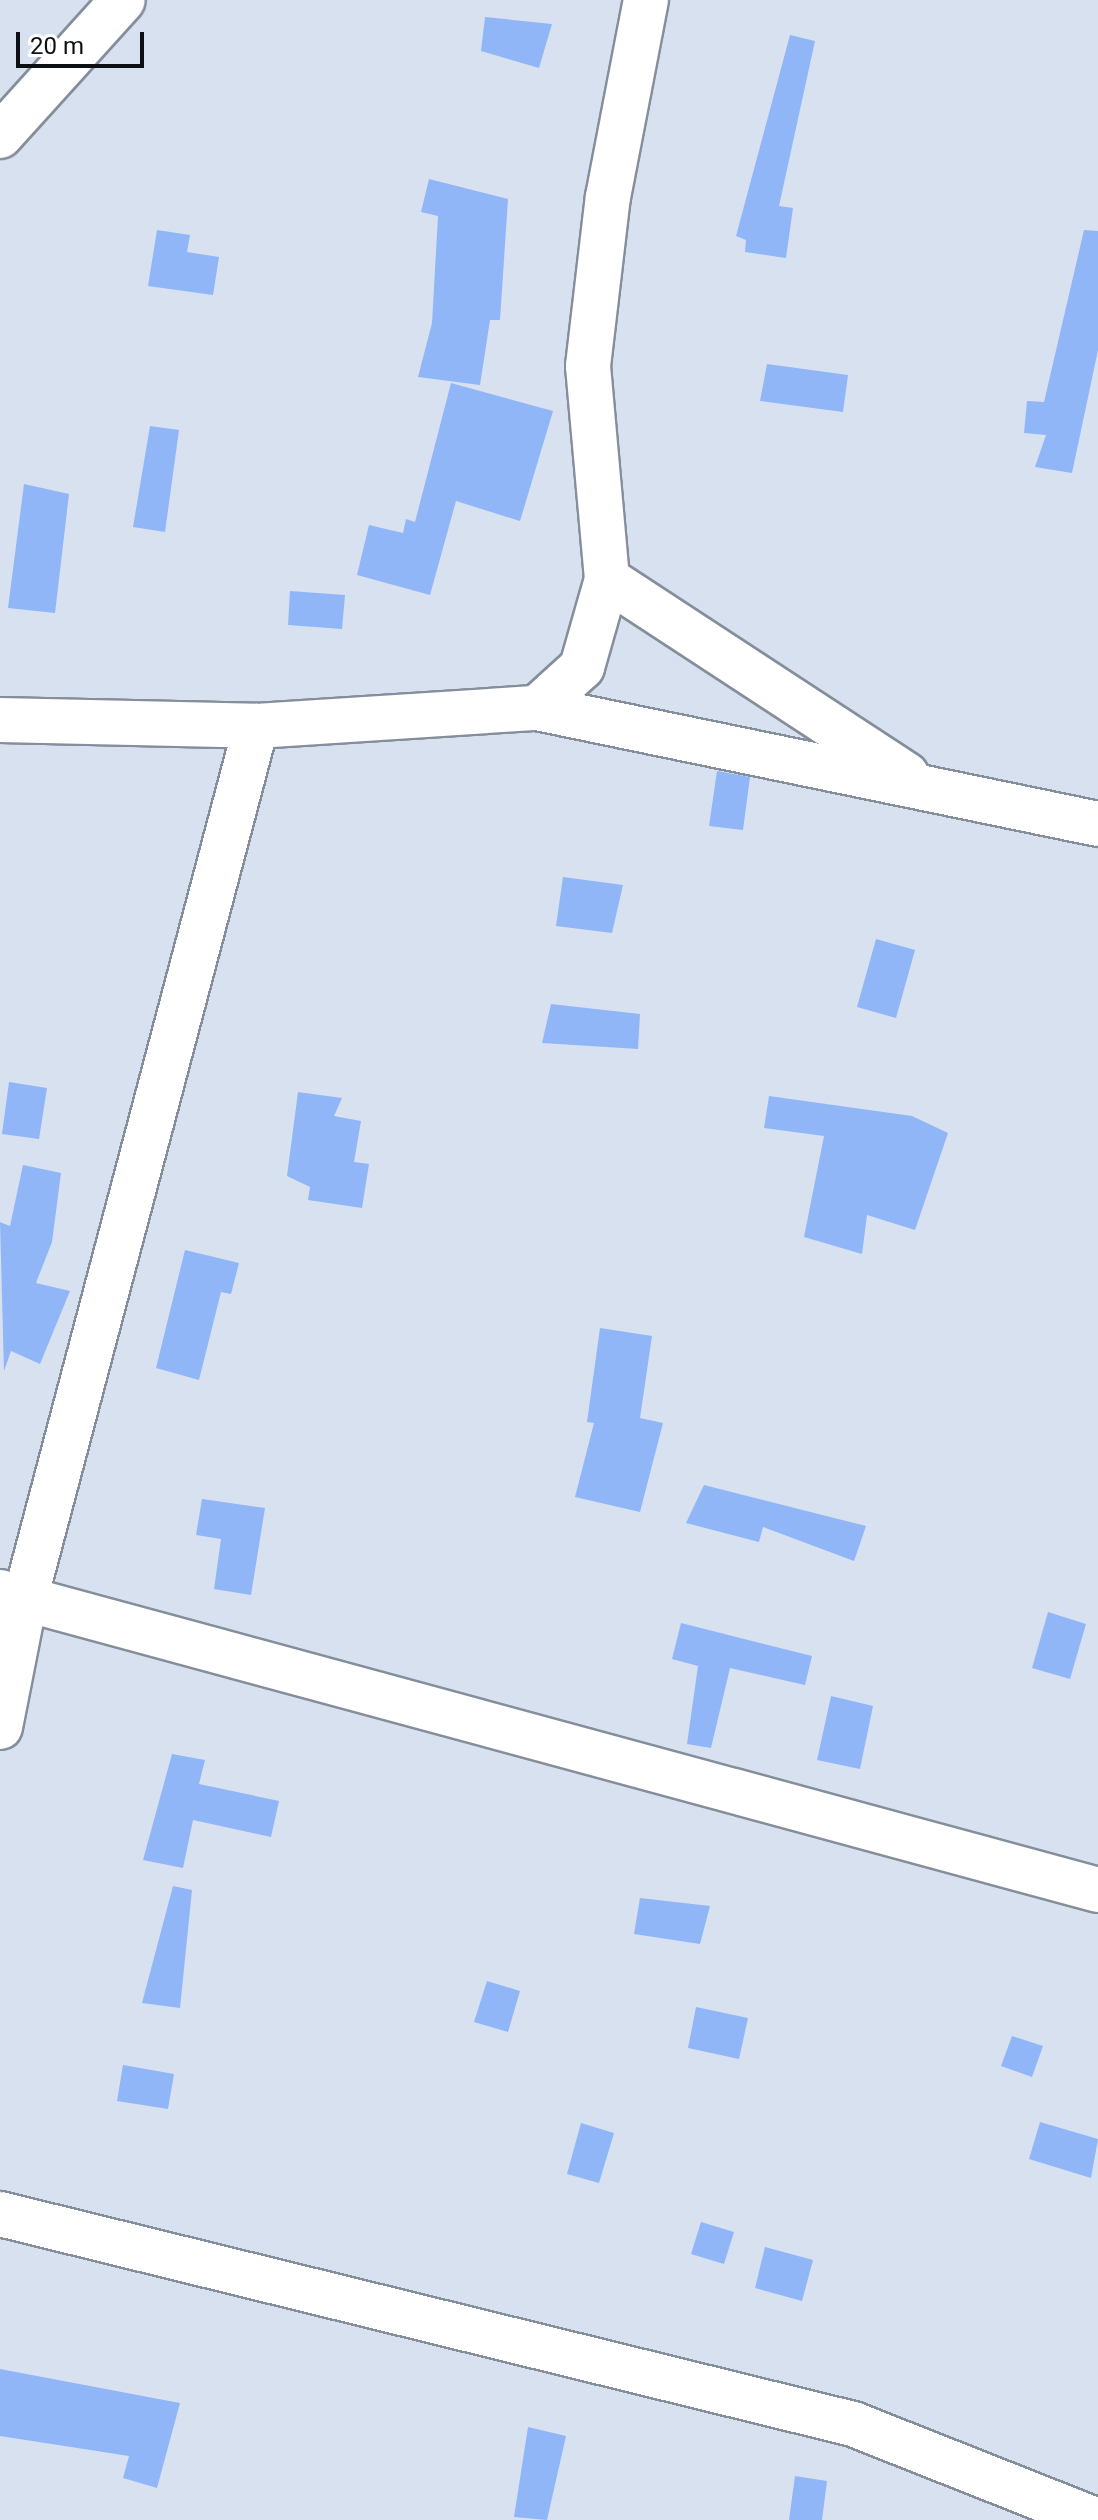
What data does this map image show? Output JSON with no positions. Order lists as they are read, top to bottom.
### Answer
{
  "scale_bar": "20 m"
}
